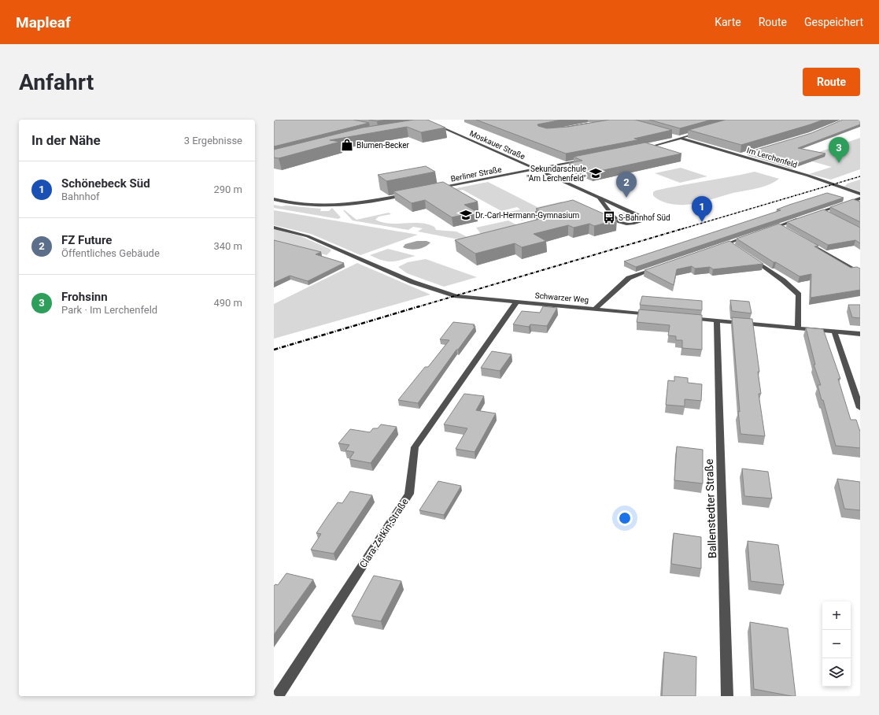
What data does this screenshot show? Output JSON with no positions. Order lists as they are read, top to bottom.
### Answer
{
  "streets": {
    "street": [
      "Moskauer Straße",
      "Im Lerchenfeld",
      "Berliner Straße",
      "Schwarzer Weg",
      "Ballenstedter Straße",
      "Clara-Zetkin-Straße"
    ]
  },
  "crossings": [
    ["Moskauer Straße", "Berliner Straße"],
    ["Schwarzer Weg", "Clara-Zetkin-Straße"]
  ],
  "places": {
    "shop": ["Blumen-Becker"],
    "school or university": ["Sekundarschule \"Am Lerchenfeld\"", "Dr.-Carl-Hermann-Gymnasium"],
    "bus stop": ["S-Bahnhof Süd"]
  },
  "page": {
    "header": "Mapleaf",
    "nav": ["Karte", "Route", "Gespeichert"],
    "buttons": "Route",
    "title": "Anfahrt",
    "heading": ["In der Nähe", "3 Ergebnisse"],
    "pins": ["3", "2", "1"],
    "list": [
      {
        "mark": "1",
        "name": "Schönebeck Süd",
        "note": "Bahnhof",
        "value": "290 m"
      },
      {
        "mark": "2",
        "name": "FZ Future",
        "note": "Öffentliches Gebäude",
        "value": "340 m"
      },
      {
        "mark": "3",
        "name": "Frohsinn",
        "note": "Park · Im Lerchenfeld",
        "value": "490 m"
      }
    ],
    "map_buttons": ["+", "−"]
  }
}
